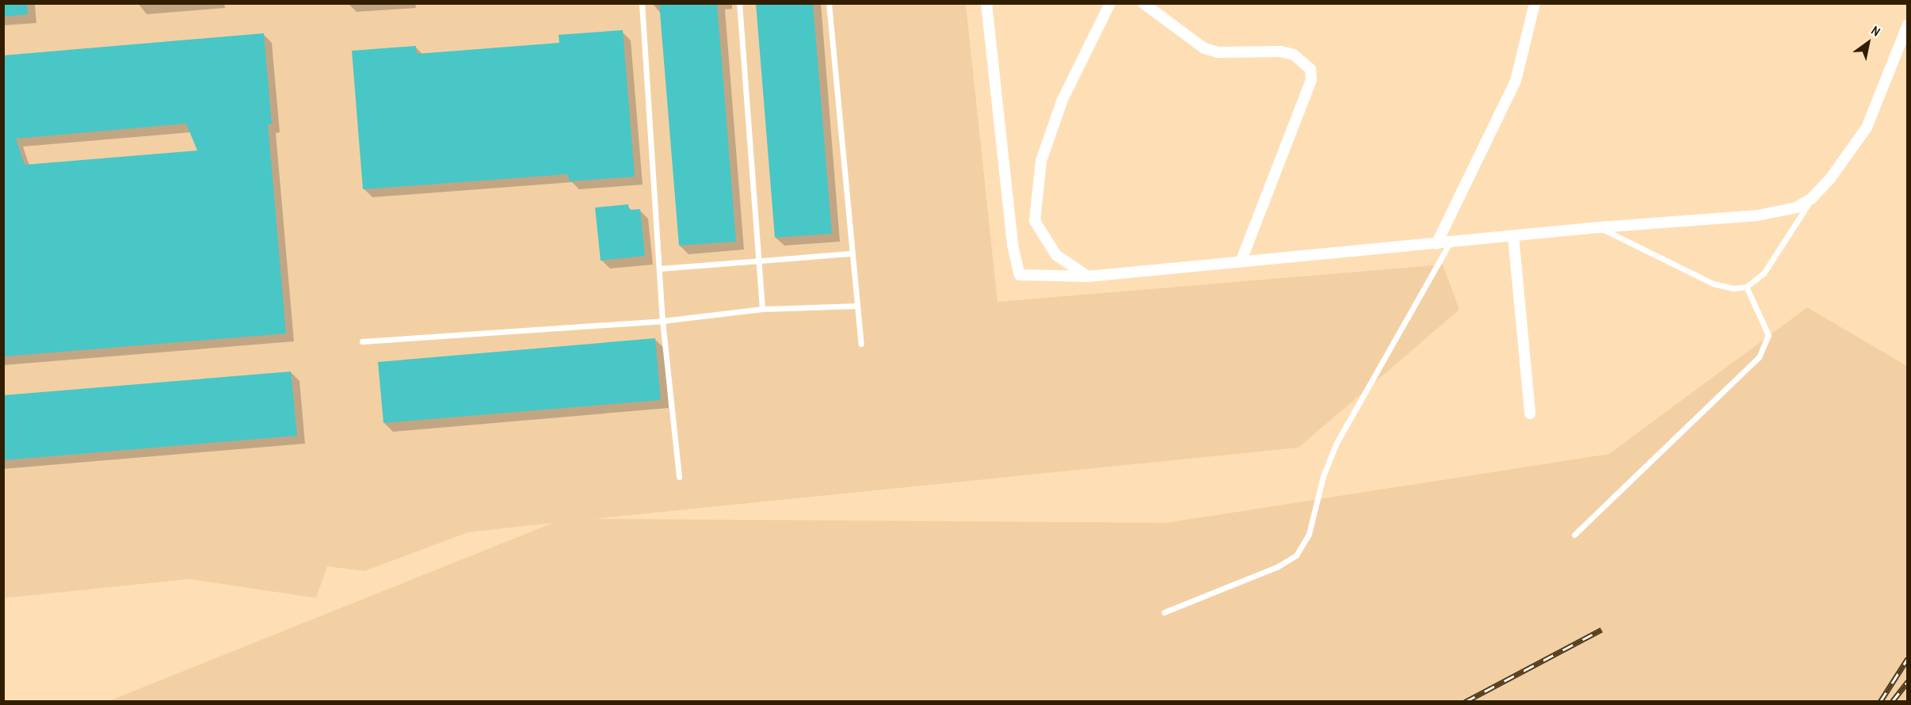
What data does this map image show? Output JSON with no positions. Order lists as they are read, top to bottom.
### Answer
{
  "north": "top right"
}
